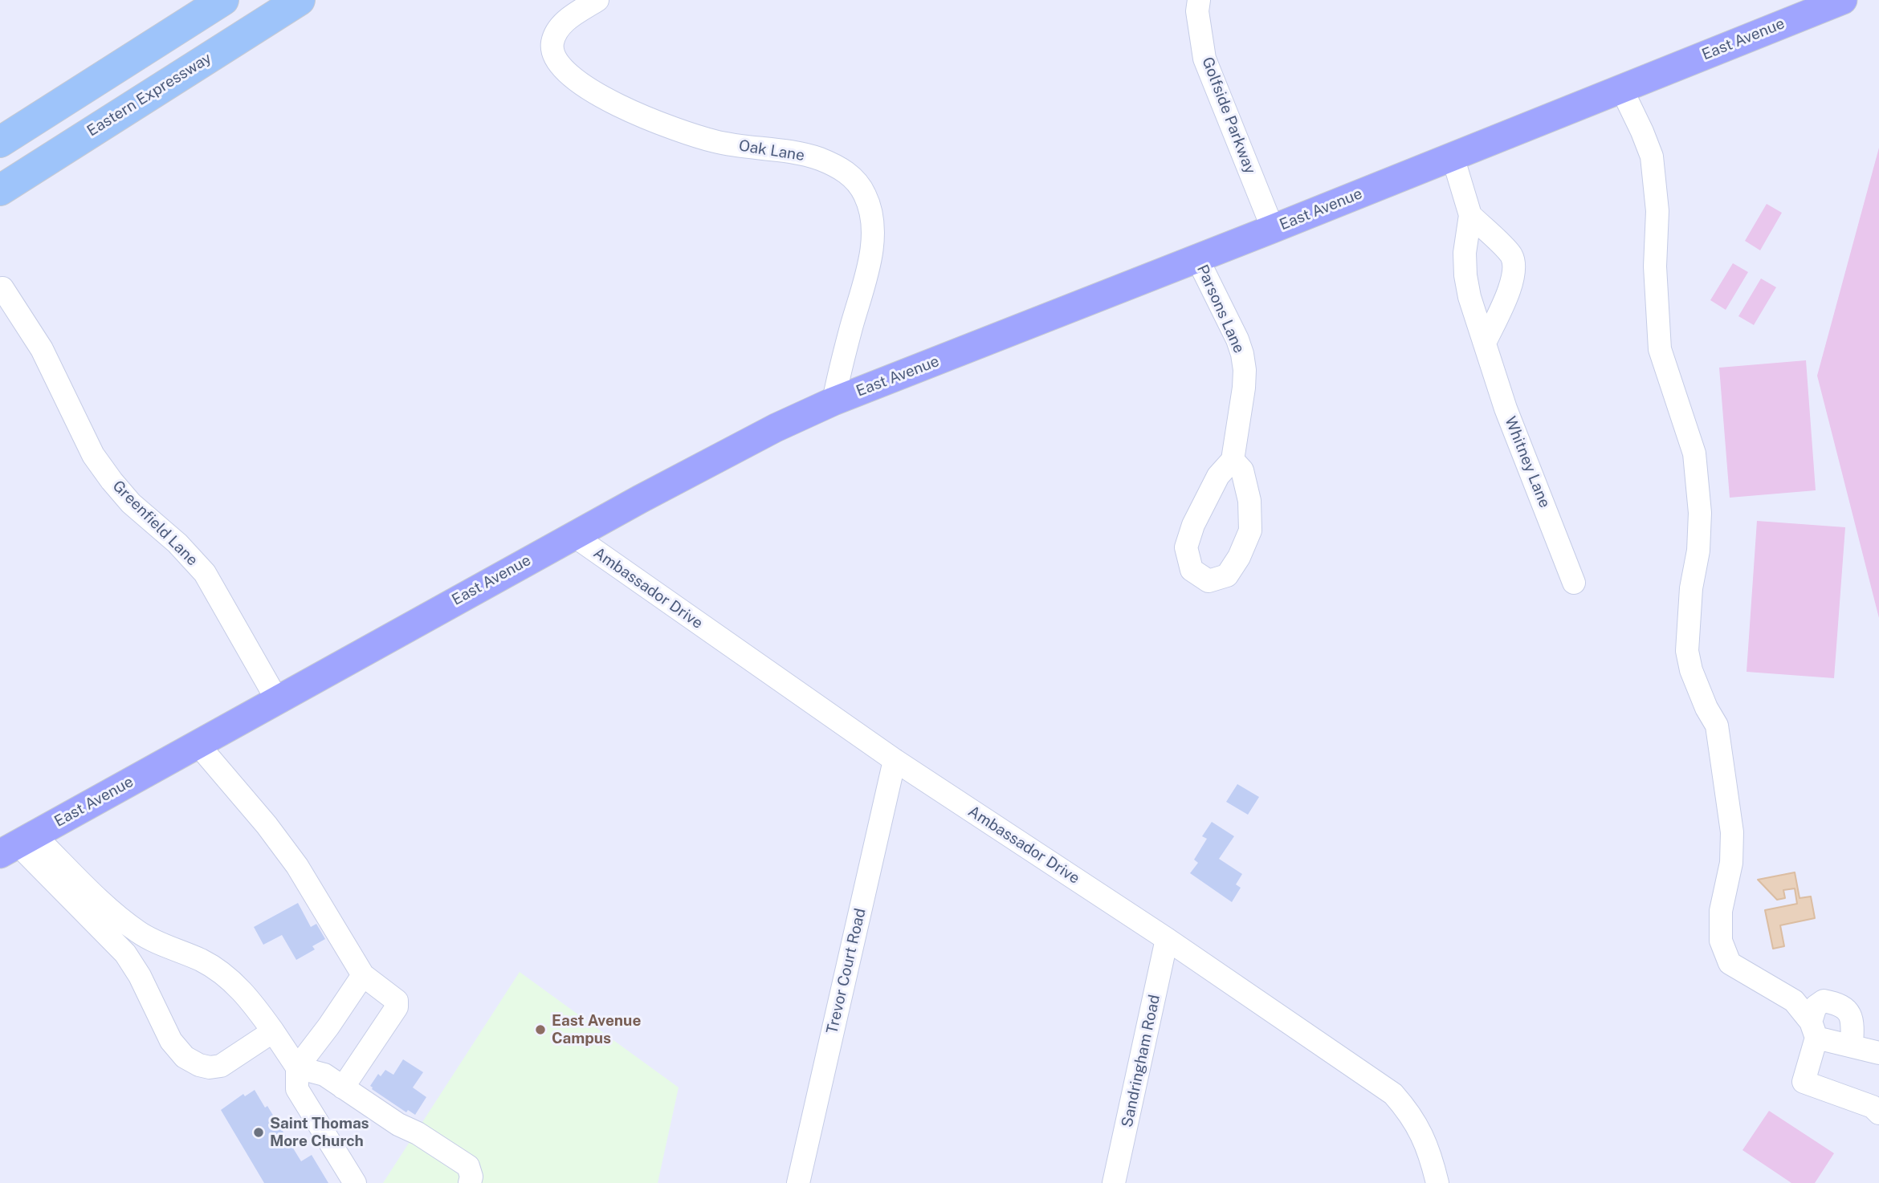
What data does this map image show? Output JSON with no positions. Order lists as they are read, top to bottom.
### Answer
{
  "streets": {
    "highway": ["Eastern Expressway"],
    "main road": ["East Avenue"],
    "street": [
      "Golfside Parkway",
      "Oak Lane",
      "Parsons Lane",
      "Whitney Lane",
      "Greenfield Lane",
      "Ambassador Drive",
      "Trevor Court Road",
      "Sandringham Road"
    ]
  },
  "crossings": [
    ["East Avenue", "Golfside Parkway"],
    ["East Avenue", "Oak Lane"],
    ["East Avenue", "Parsons Lane"],
    ["East Avenue", "Whitney Lane"],
    ["East Avenue", "Greenfield Lane"],
    ["East Avenue", "Ambassador Drive"],
    ["Ambassador Drive", "Trevor Court Road"],
    ["Ambassador Drive", "Sandringham Road"]
  ],
  "places": ["East Avenue Campus", "Saint Thomas More Church"]
}
